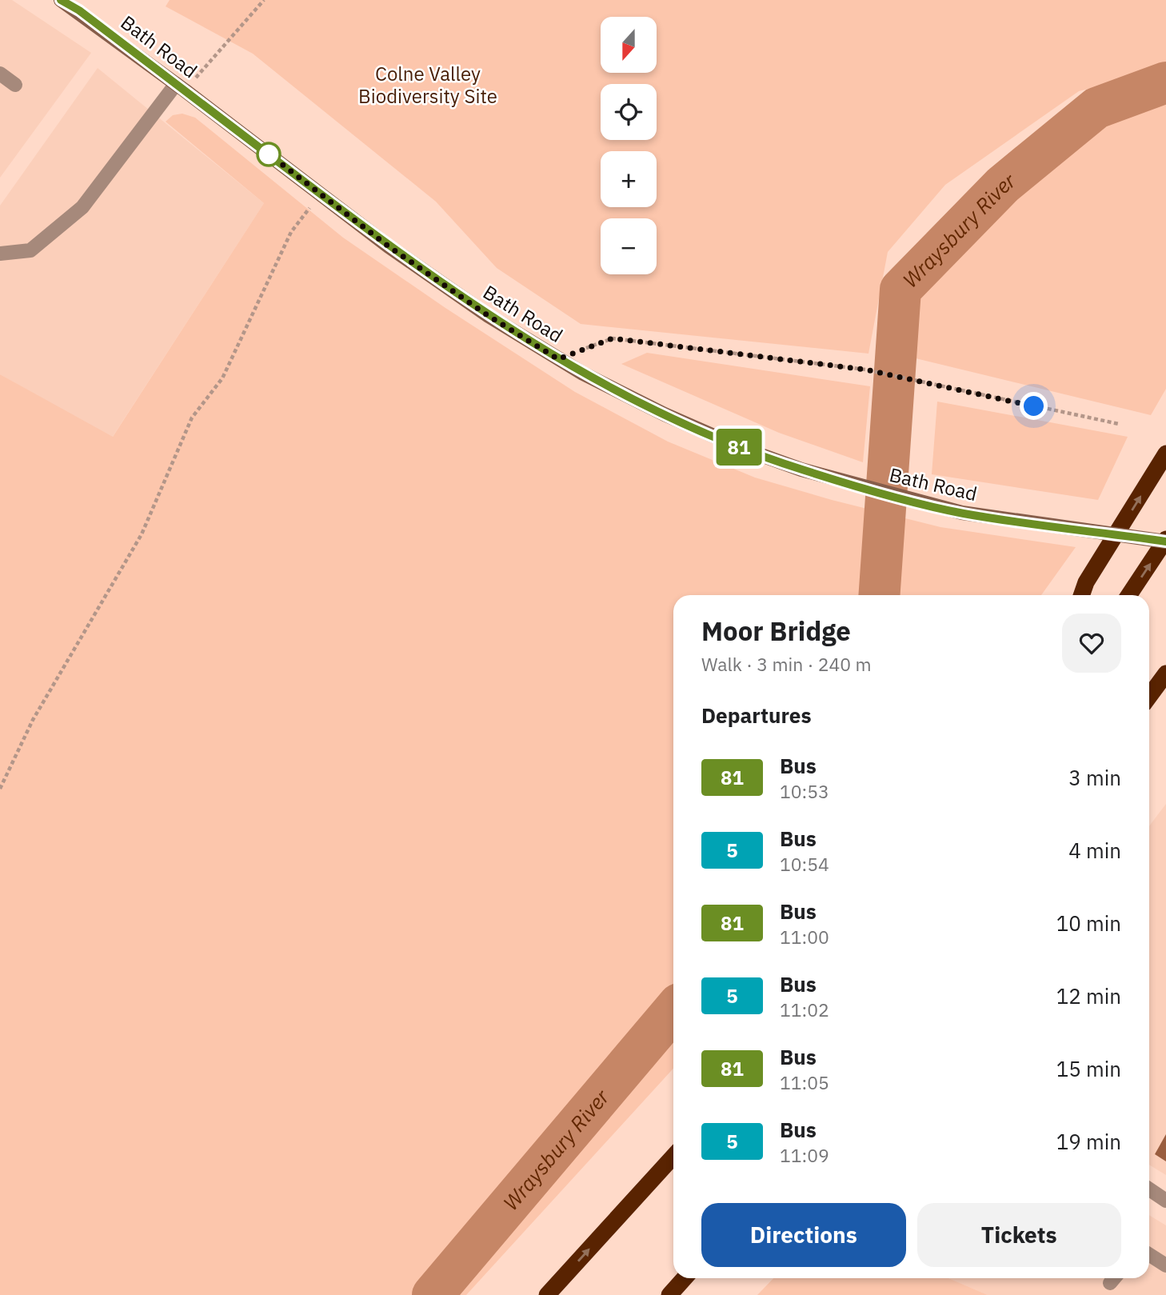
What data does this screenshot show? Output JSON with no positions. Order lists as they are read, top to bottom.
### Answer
{
  "streets": {
    "street": ["Bath Road"]
  },
  "water": ["Wraysbury River"],
  "parks": ["Colne Valley Biodiversity Site"],
  "lines": ["bus line 81"],
  "north": "bottom",
  "page": {
    "on_map": "81",
    "map_buttons": ["+", "−"],
    "heading": [
      ["Moor Bridge", "Walk · 3 min · 240 m"],
      "Departures"
    ],
    "list": [
      {
        "mark": "81",
        "name": "Bus",
        "note": "10:53",
        "value": "3 min"
      },
      {
        "mark": "5",
        "name": "Bus",
        "note": "10:54",
        "value": "4 min"
      },
      {
        "mark": "81",
        "name": "Bus",
        "note": "11:00",
        "value": "10 min"
      },
      {
        "mark": "5",
        "name": "Bus",
        "note": "11:02",
        "value": "12 min"
      },
      {
        "mark": "81",
        "name": "Bus",
        "note": "11:05",
        "value": "15 min"
      },
      {
        "mark": "5",
        "name": "Bus",
        "note": "11:09",
        "value": "19 min"
      }
    ],
    "buttons": ["Directions", "Tickets"]
  }
}
